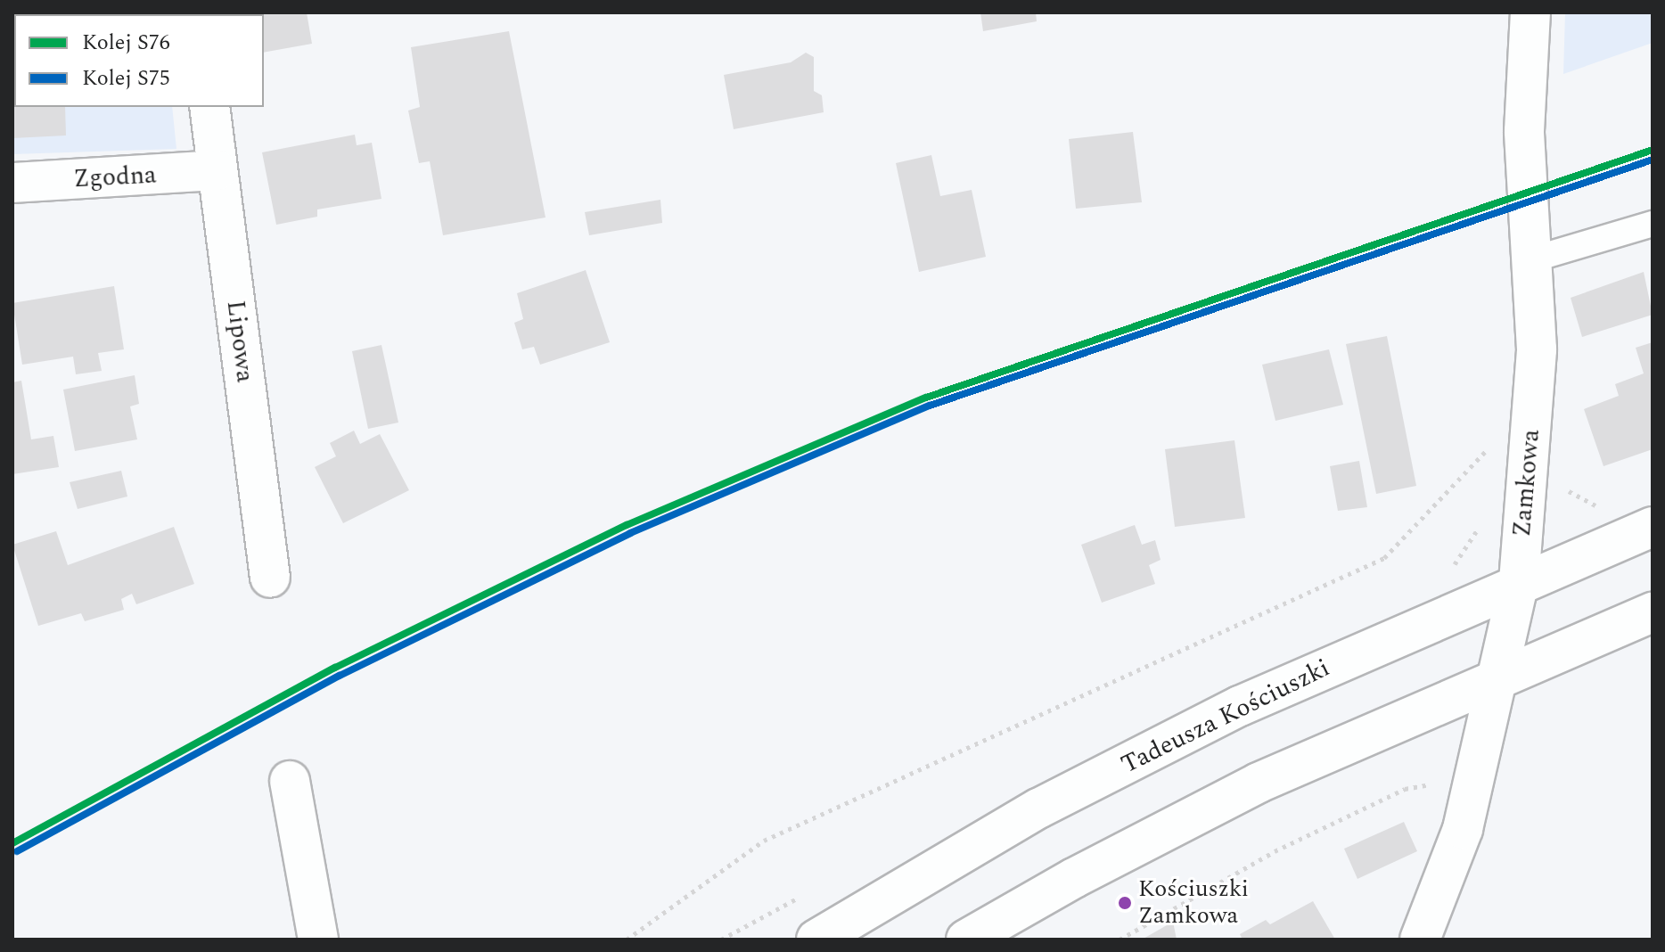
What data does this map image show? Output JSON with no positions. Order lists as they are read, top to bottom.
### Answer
{
  "streets": {
    "street": [
      "Zgodna",
      "Lipowa",
      "Zamkowa",
      "Tadeusza Kościuszki"
    ]
  },
  "crossings": [
    ["Zgodna", "Lipowa"],
    ["Zamkowa", "Tadeusza Kościuszki"]
  ],
  "places": ["Kościuszki Zamkowa"],
  "lines": ["rail line S76", "rail line S75"],
  "legend": ["Kolej S76", "Kolej S75"]
}
